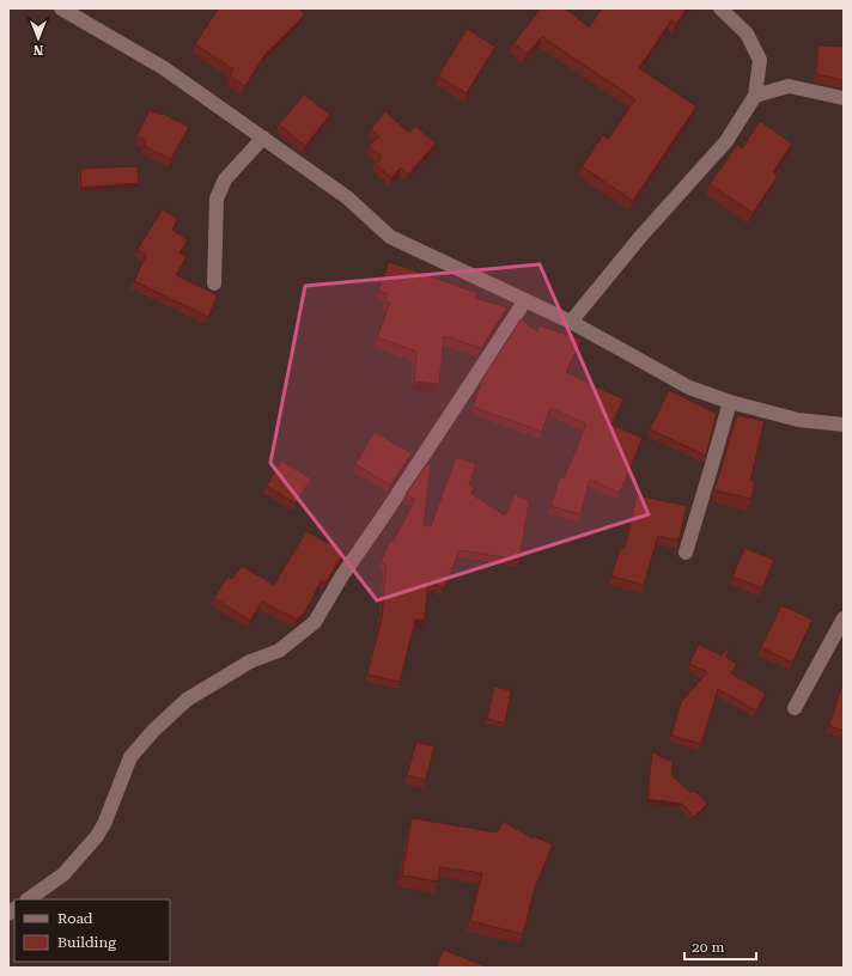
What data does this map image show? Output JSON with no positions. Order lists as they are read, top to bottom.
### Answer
{
  "legend": ["Road", "Building"],
  "scale_bar": "20 m",
  "north": "bottom"
}
